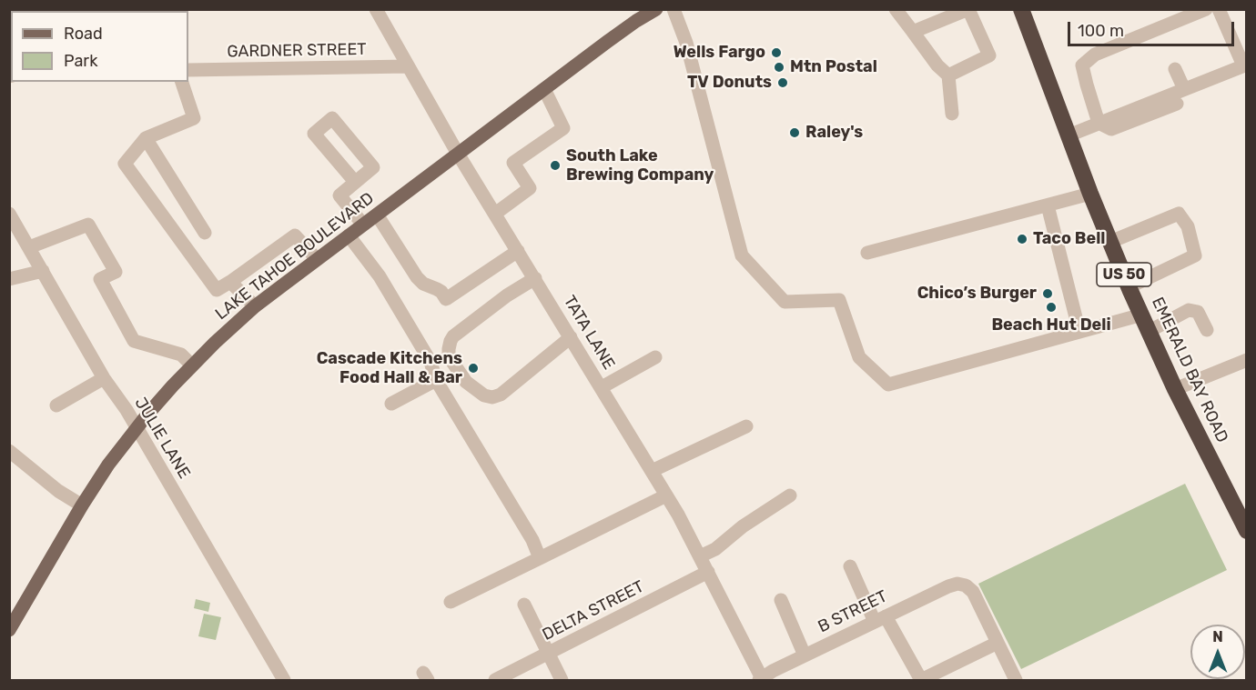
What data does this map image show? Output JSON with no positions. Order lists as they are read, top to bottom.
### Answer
{
  "streets": {
    "highway": ["US 50", "EMERALD BAY ROAD"],
    "main road": ["LAKE TAHOE BOULEVARD"],
    "street": [
      "GARDNER STREET",
      "TATA LANE",
      "JULIE LANE",
      "DELTA STREET",
      "B STREET"
    ]
  },
  "crossings": [
    ["GARDNER STREET", "TATA LANE"],
    ["LAKE TAHOE BOULEVARD", "TATA LANE"],
    ["LAKE TAHOE BOULEVARD", "JULIE LANE"],
    ["TATA LANE", "DELTA STREET"],
    ["TATA LANE", "B STREET"]
  ],
  "places": [
    "Wells Fargo",
    "Mtn Postal",
    "TV Donuts",
    "Raley's",
    "South Lake Brewing Company",
    "Taco Bell",
    "Chico’s Burger",
    "Beach Hut Deli",
    "Cascade Kitchens Food Hall & Bar"
  ],
  "legend": ["Road", "Park"],
  "scale_bar": "100 m",
  "north": "top"
}
